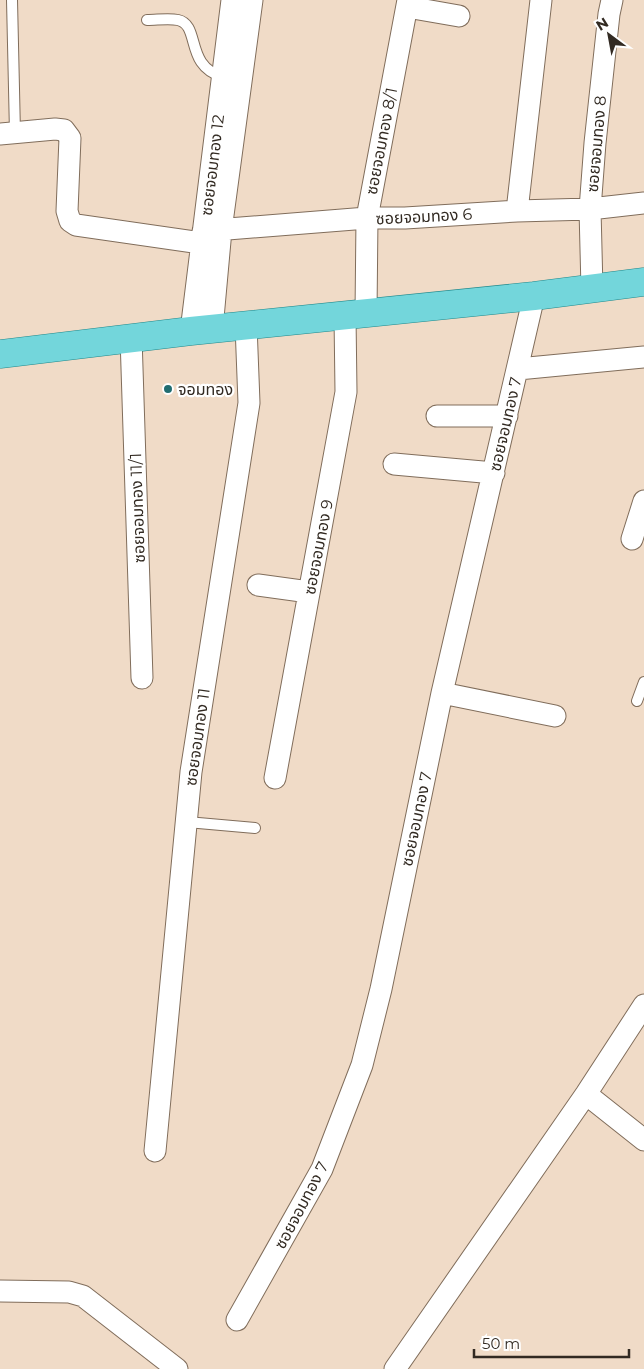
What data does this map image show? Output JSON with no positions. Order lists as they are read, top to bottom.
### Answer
{
  "streets": {
    "street": [
      "ซอยจอมทอง 8/1",
      "ซอยจอมทอง 8",
      "ซอยจอมทอง 12",
      "ซอยจอมทอง 6",
      "ซอยจอมทอง 7",
      "ซอยจอมทอง 11/1",
      "ซอยจอมทอง 9",
      "ซอยจอมทอง 11"
    ]
  },
  "crossings": [
    ["ซอยจอมทอง 8/1", "ซอยจอมทอง 6"],
    ["ซอยจอมทอง 8/1", "ซอยจอมทอง 9"],
    ["ซอยจอมทอง 8", "ซอยจอมทอง 6"],
    ["ซอยจอมทอง 12", "ซอยจอมทอง 6"]
  ],
  "places": ["จอมทอง"],
  "scale_bar": "50 m",
  "north": "top left"
}
